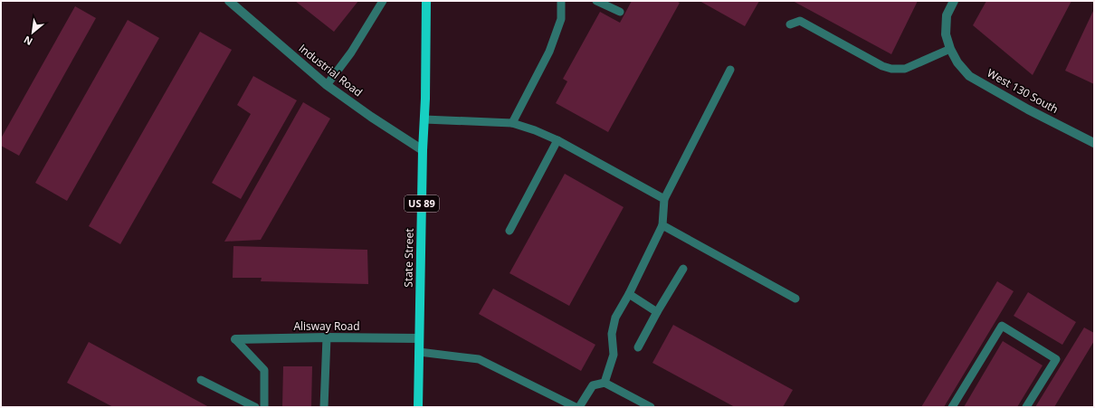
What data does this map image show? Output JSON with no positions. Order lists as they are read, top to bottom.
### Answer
{
  "streets": {
    "main road": ["US 89", "State Street"],
    "street": ["Industrial Road", "West 130 South", "Alisway Road"]
  },
  "crossings": [
    ["Industrial Road", "State Street"],
    ["State Street", "Alisway Road"]
  ],
  "north": "bottom left"
}
